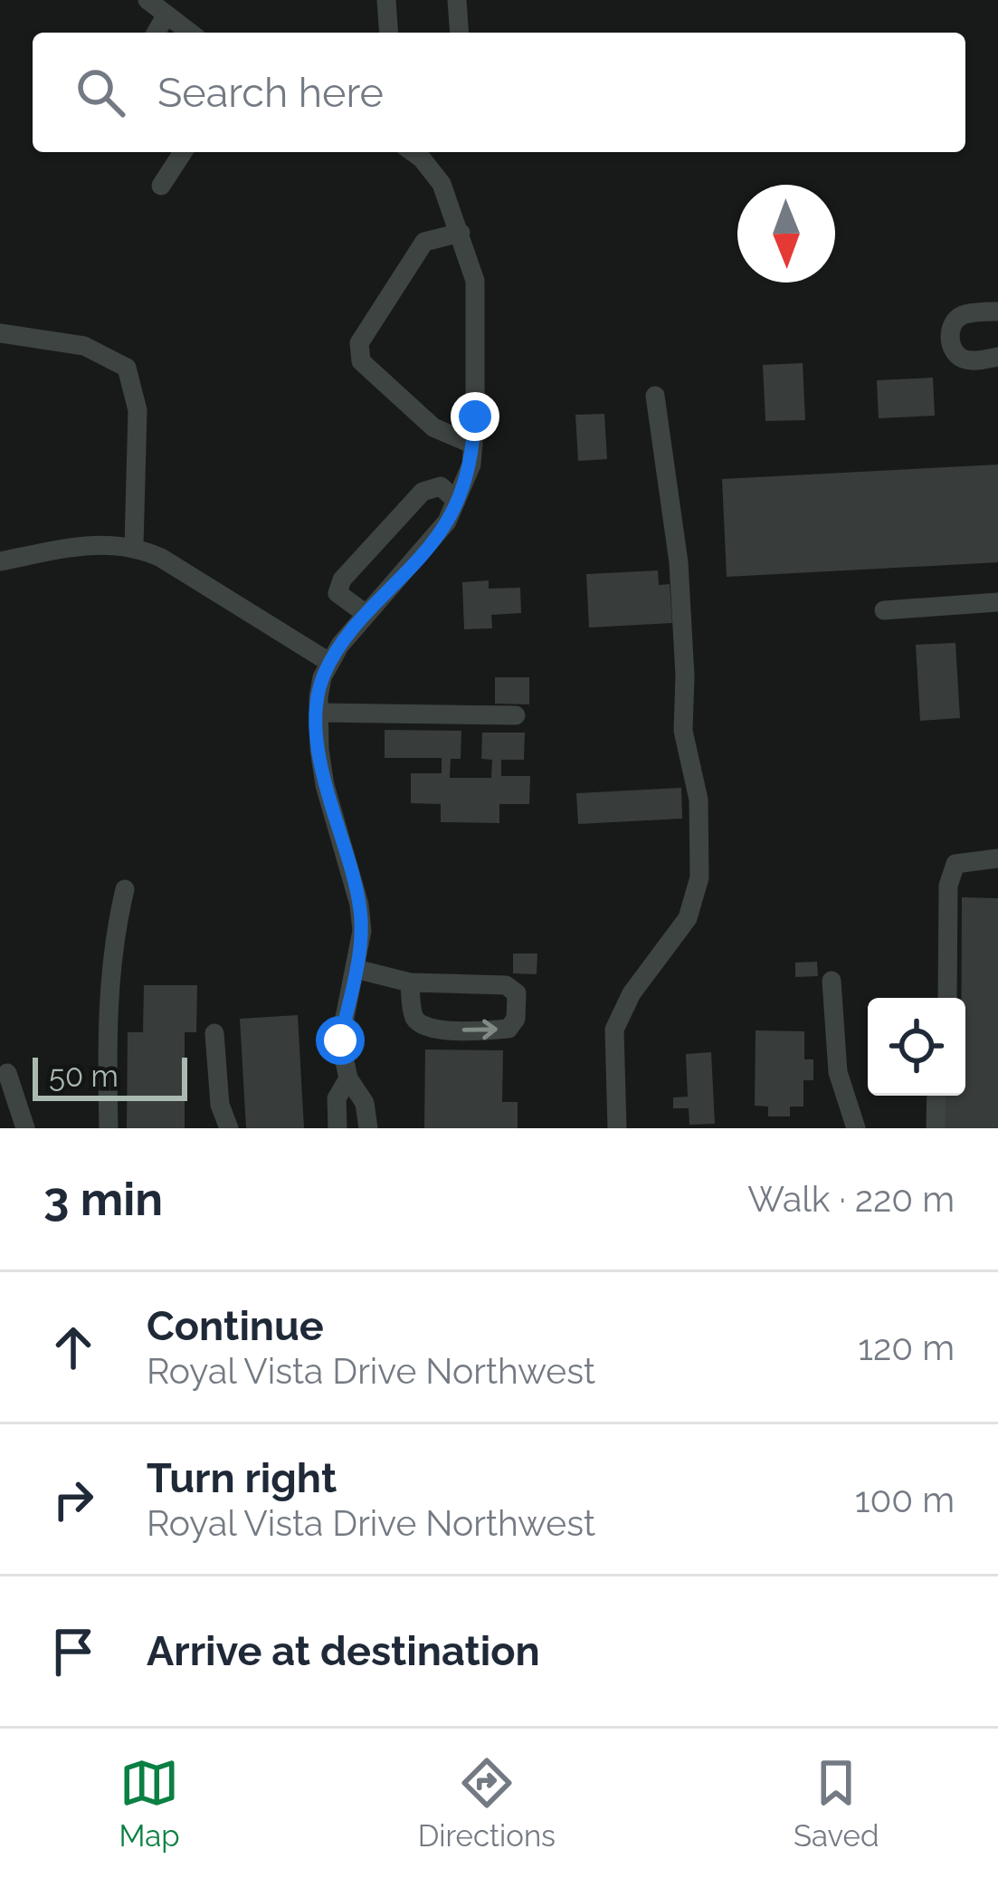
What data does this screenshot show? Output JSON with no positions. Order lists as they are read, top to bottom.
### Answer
{
  "scale_bar": "50 m",
  "north": "bottom",
  "page": {
    "search": "Search here",
    "scale": "50 m",
    "heading": ["3 min", "Walk · 220 m"],
    "list": [
      ["Continue", "Royal Vista Drive Northwest", "120 m"],
      ["Turn right", "Royal Vista Drive Northwest", "100 m"],
      "Arrive at destination"
    ],
    "nav": ["Map", "Directions", "Saved"]
  }
}
